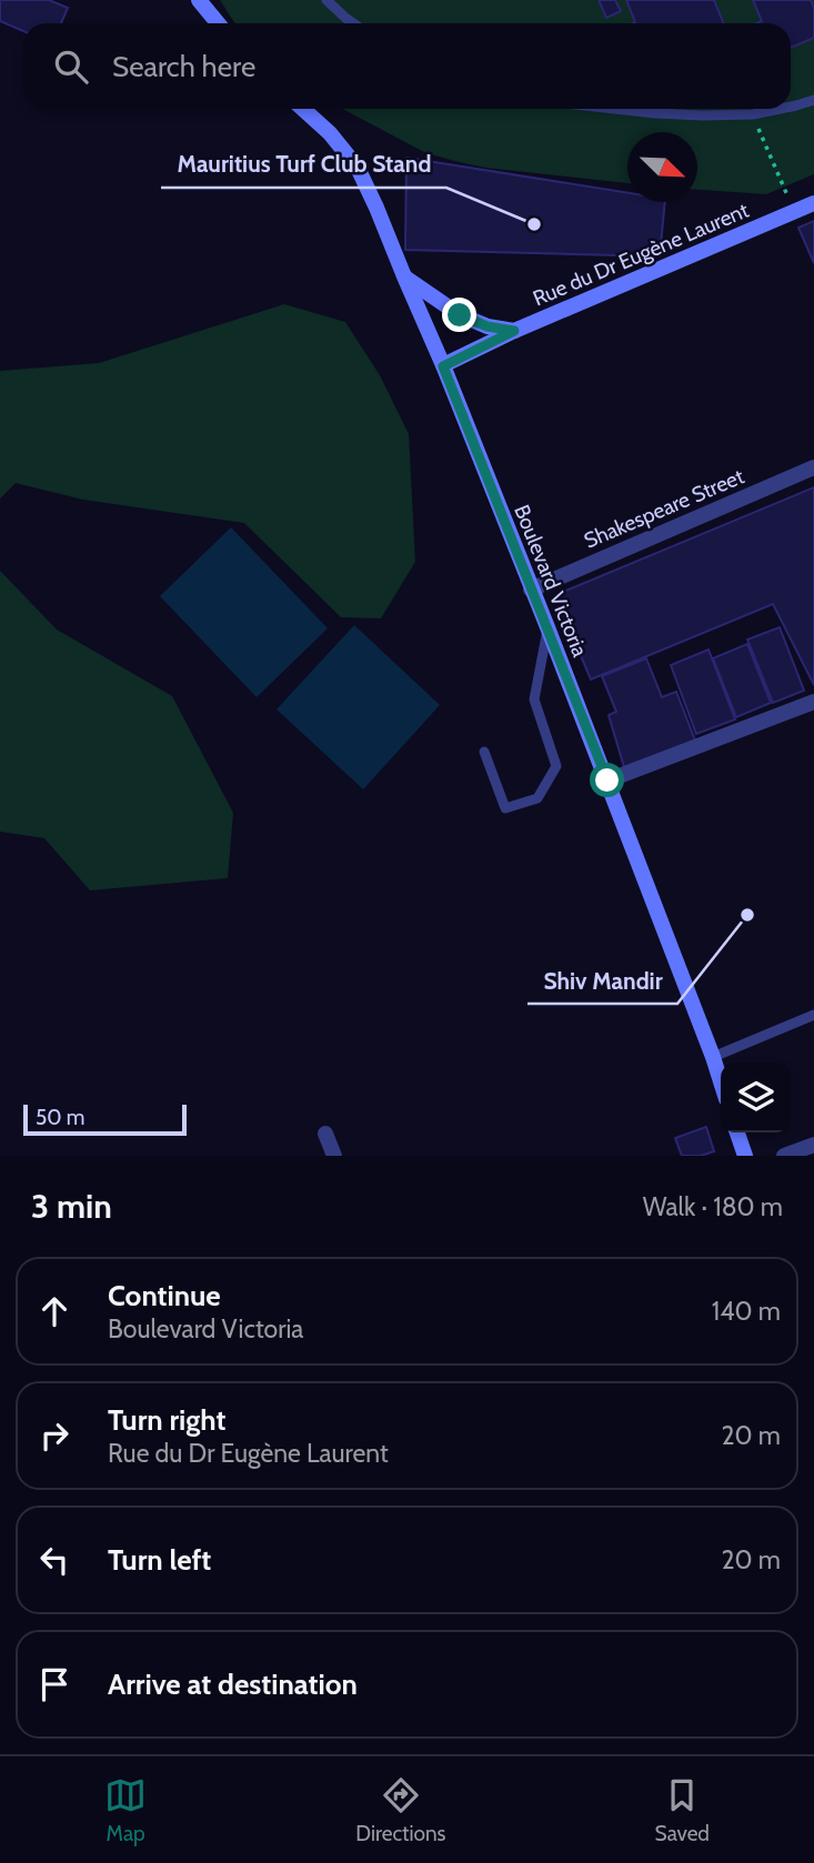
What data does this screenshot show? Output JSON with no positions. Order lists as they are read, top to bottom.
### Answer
{
  "streets": {
    "main road": ["Rue du Dr Eugène Laurent", "Boulevard Victoria"],
    "street": ["Shakespeare Street"]
  },
  "crossings": [
    ["Rue du Dr Eugène Laurent", "Boulevard Victoria"],
    ["Shakespeare Street", "Boulevard Victoria"]
  ],
  "places": ["Mauritius Turf Club Stand", "Shiv Mandir"],
  "scale_bar": "50 m",
  "north": "bottom right",
  "page": {
    "search": "Search here",
    "scale": "50 m",
    "heading": ["3 min", "Walk · 180 m"],
    "list": [
      ["Continue", "Boulevard Victoria", "140 m"],
      ["Turn right", "Rue du Dr Eugène Laurent", "20 m"],
      ["Turn left", "20 m"],
      "Arrive at destination"
    ],
    "nav": ["Map", "Directions", "Saved"]
  }
}
